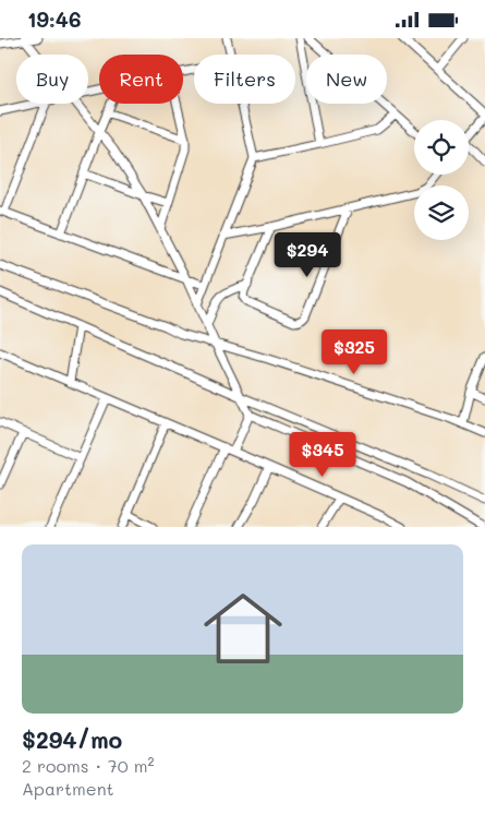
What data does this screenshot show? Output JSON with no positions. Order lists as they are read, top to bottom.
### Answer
{
  "page": {
    "status": "19:46",
    "chip": [
      "Buy",
      "Rent",
      "Filters",
      "New"
    ],
    "price": ["$294", "$325", "$345"],
    "list": [
      {
        "name": "$294/mo",
        "note": "2 rooms · 70 m² · Apartment"
      }
    ]
  }
}
